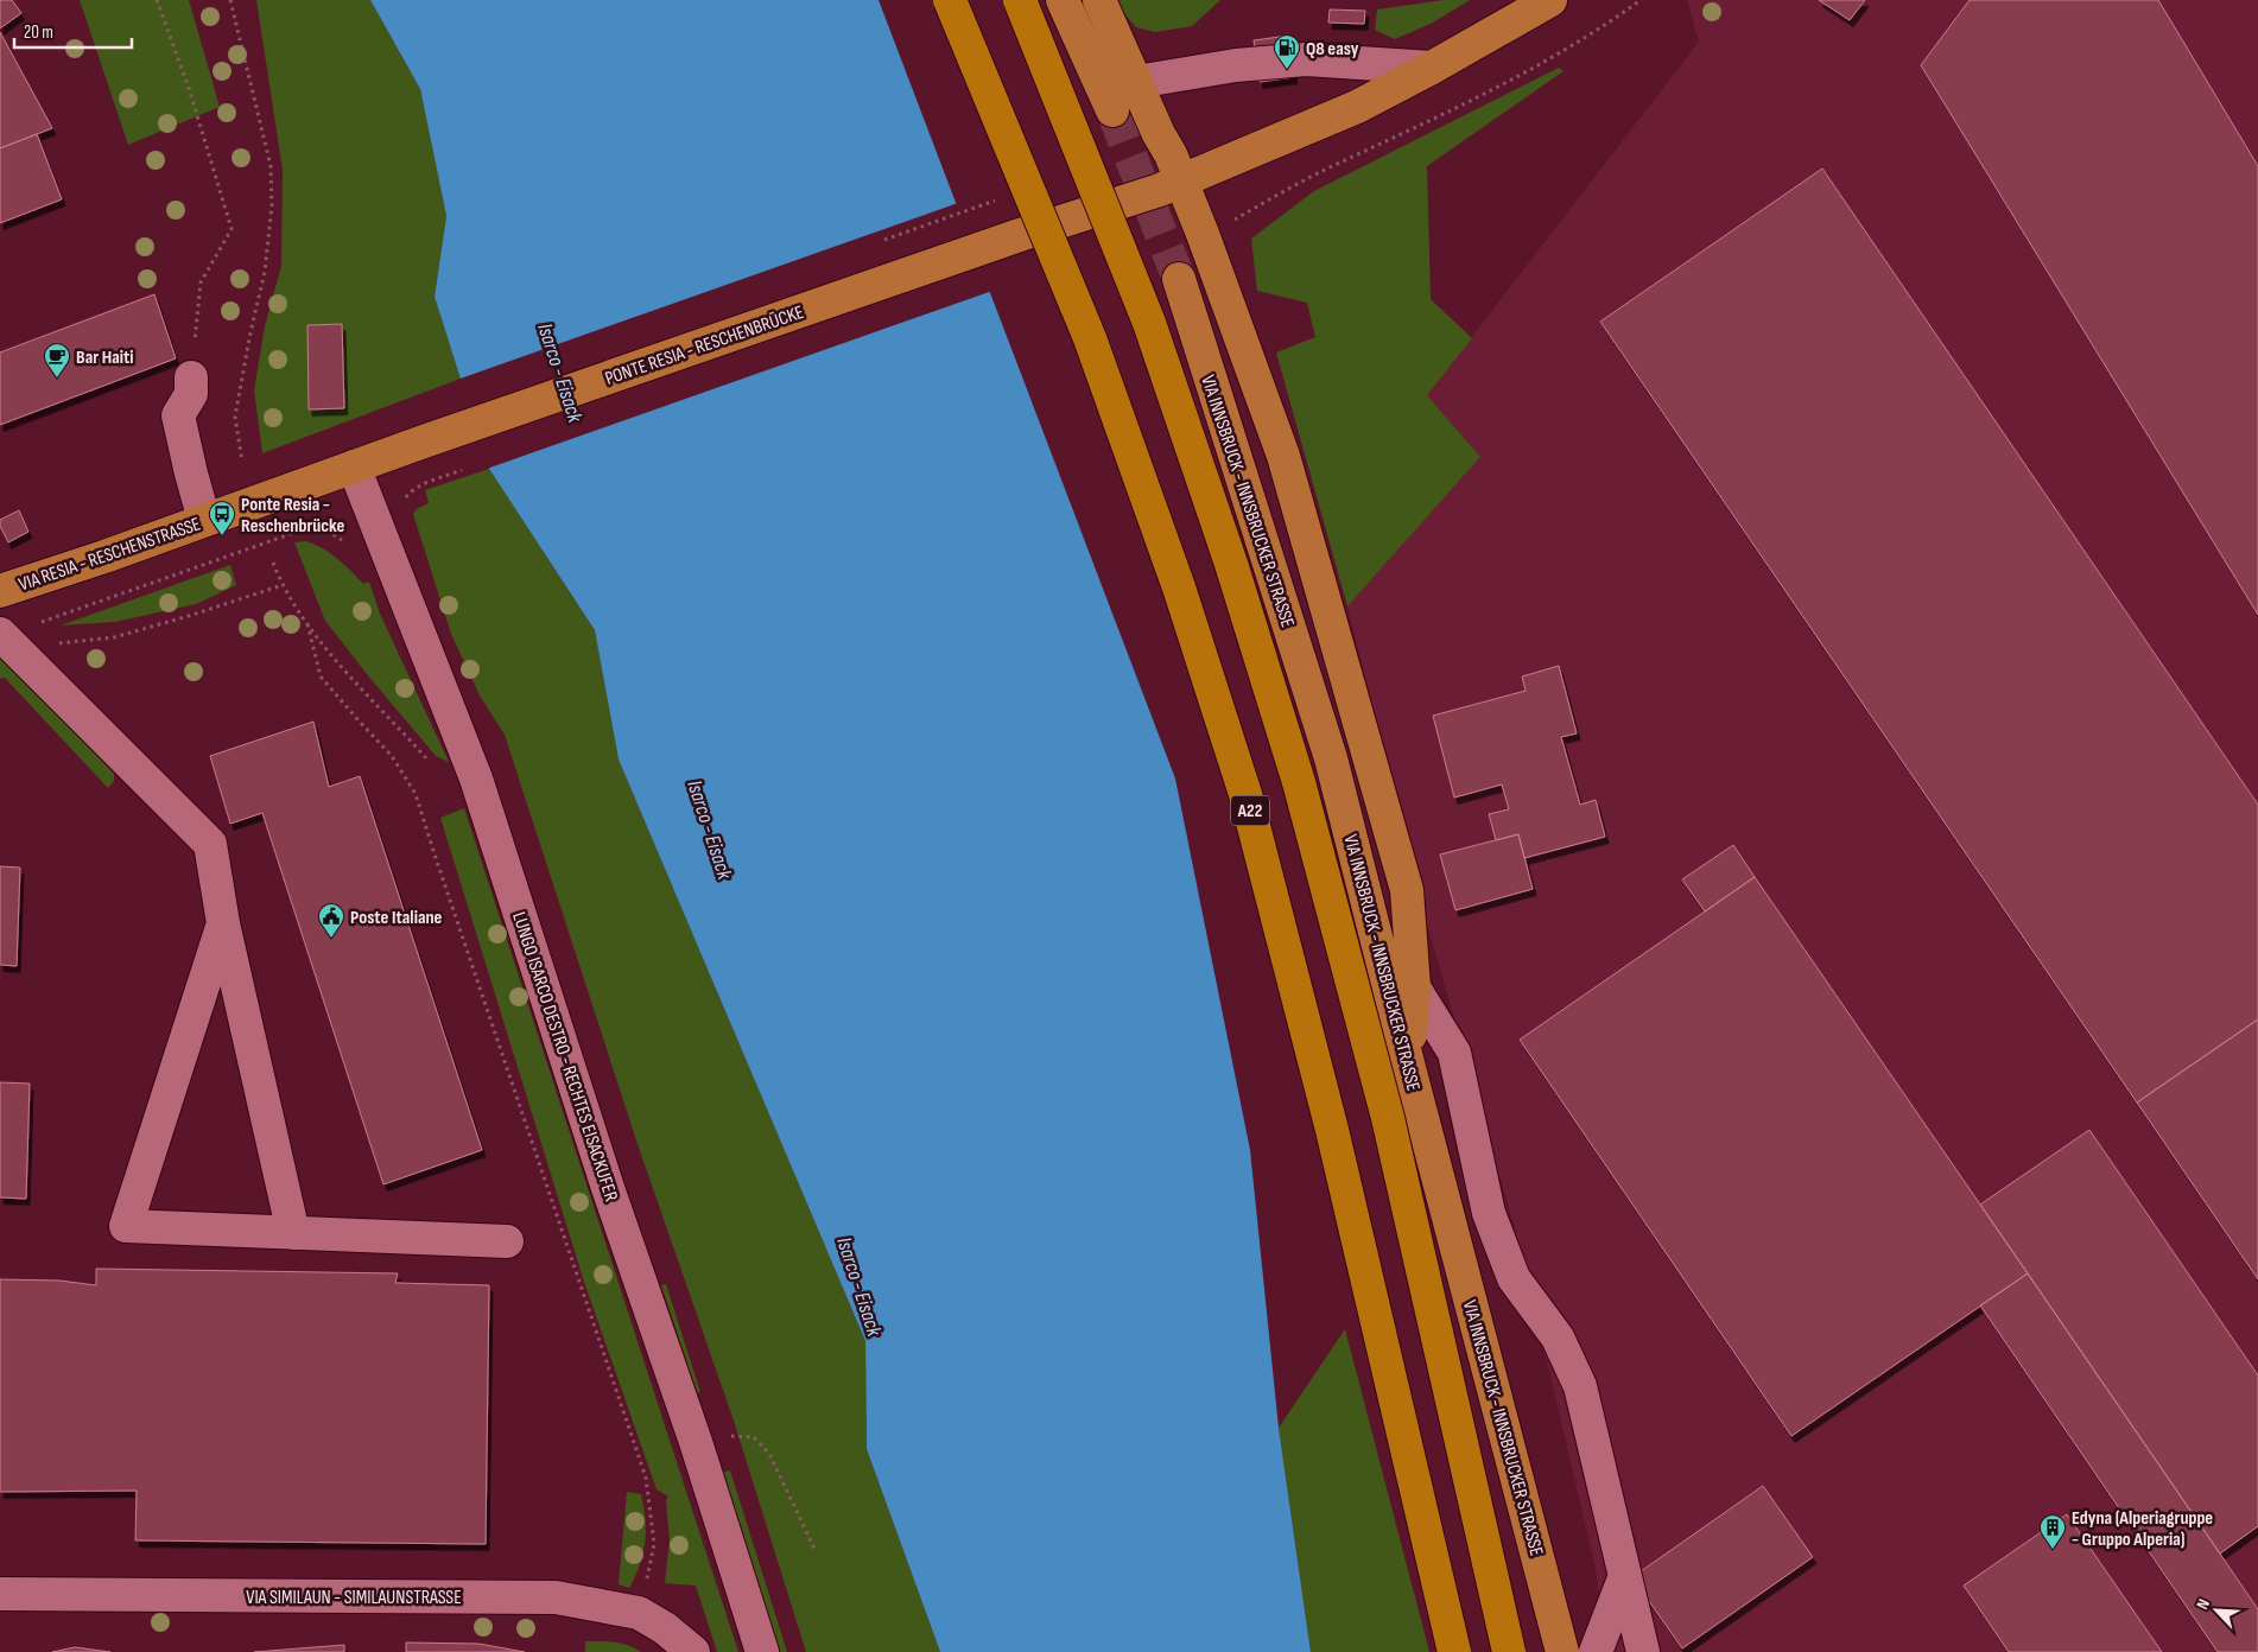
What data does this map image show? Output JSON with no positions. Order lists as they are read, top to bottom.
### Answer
{
  "streets": {
    "highway": ["A22"],
    "main road": ["PONTE RESIA - RESCHENBRÜCKE", "VIA INNSBRUCK - INNSBRUCKER STRASSE", "VIA RESIA - RESCHENSTRASSE"],
    "street": ["LUNGO ISARCO DESTRO - RECHTES EISACKUFER", "VIA SIMILAUN - SIMILAUNSTRASSE"]
  },
  "crossings": [
    ["PONTE RESIA - RESCHENBRÜCKE", "VIA RESIA - RESCHENSTRASSE"],
    ["PONTE RESIA - RESCHENBRÜCKE", "LUNGO ISARCO DESTRO - RECHTES EISACKUFER"],
    ["VIA RESIA - RESCHENSTRASSE", "LUNGO ISARCO DESTRO - RECHTES EISACKUFER"]
  ],
  "water": ["Isarco - Eisack"],
  "places": {
    "fuel station": ["Q8 easy"],
    "cafe": ["Bar Haiti"],
    "bus stop": ["Ponte Resia - Reschenbrücke"],
    "public building": ["Poste Italiane"],
    "building": ["Edyna (Alperiagruppe - Gruppo Alperia)"]
  },
  "scale_bar": "20 m",
  "north": "top left"
}
